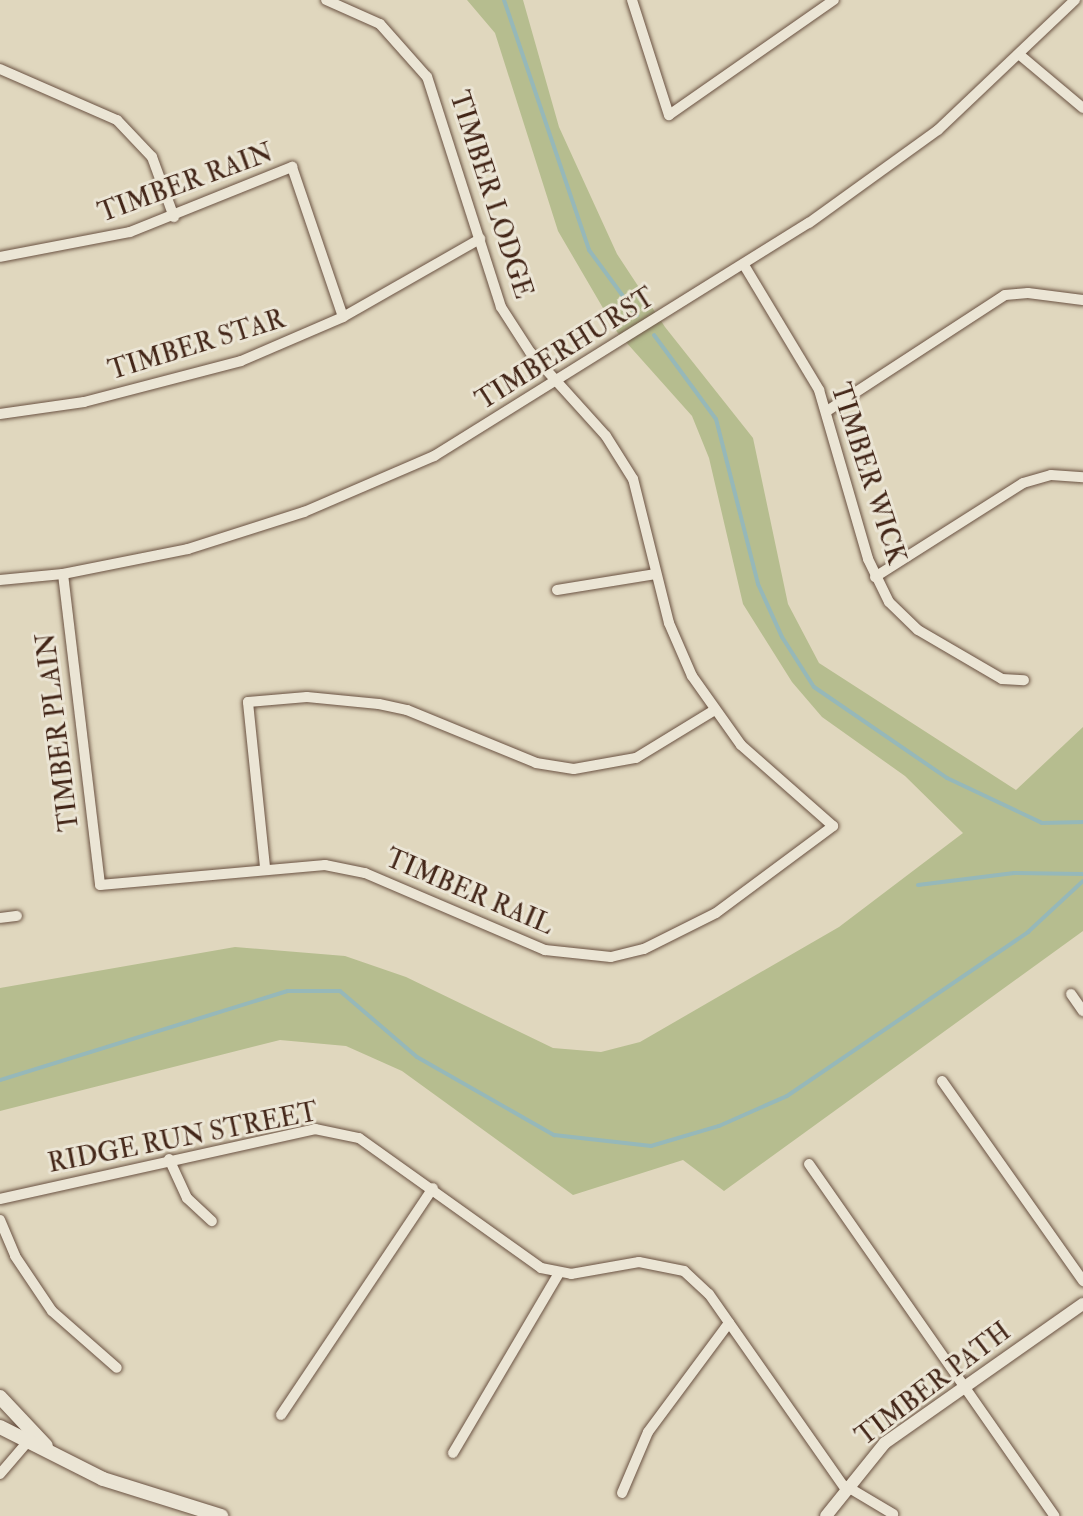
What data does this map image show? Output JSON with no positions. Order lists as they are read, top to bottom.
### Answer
{
  "streets": {
    "street": [
      "TIMBER RAIN",
      "TIMBER LODGE",
      "TIMBER STAR",
      "TIMBERHURST",
      "TIMBER WICK",
      "TIMBER PLAIN",
      "TIMBER RAIL",
      "RIDGE RUN STREET",
      "TIMBER PATH"
    ]
  },
  "crossings": [
    ["TIMBER RAIN", "TIMBER STAR"],
    ["TIMBER LODGE", "TIMBER STAR"],
    ["TIMBER LODGE", "TIMBERHURST"],
    ["TIMBER LODGE", "TIMBER RAIL"],
    ["TIMBERHURST", "TIMBER WICK"],
    ["TIMBERHURST", "TIMBER PLAIN"],
    ["TIMBER PLAIN", "TIMBER RAIL"]
  ]
}
